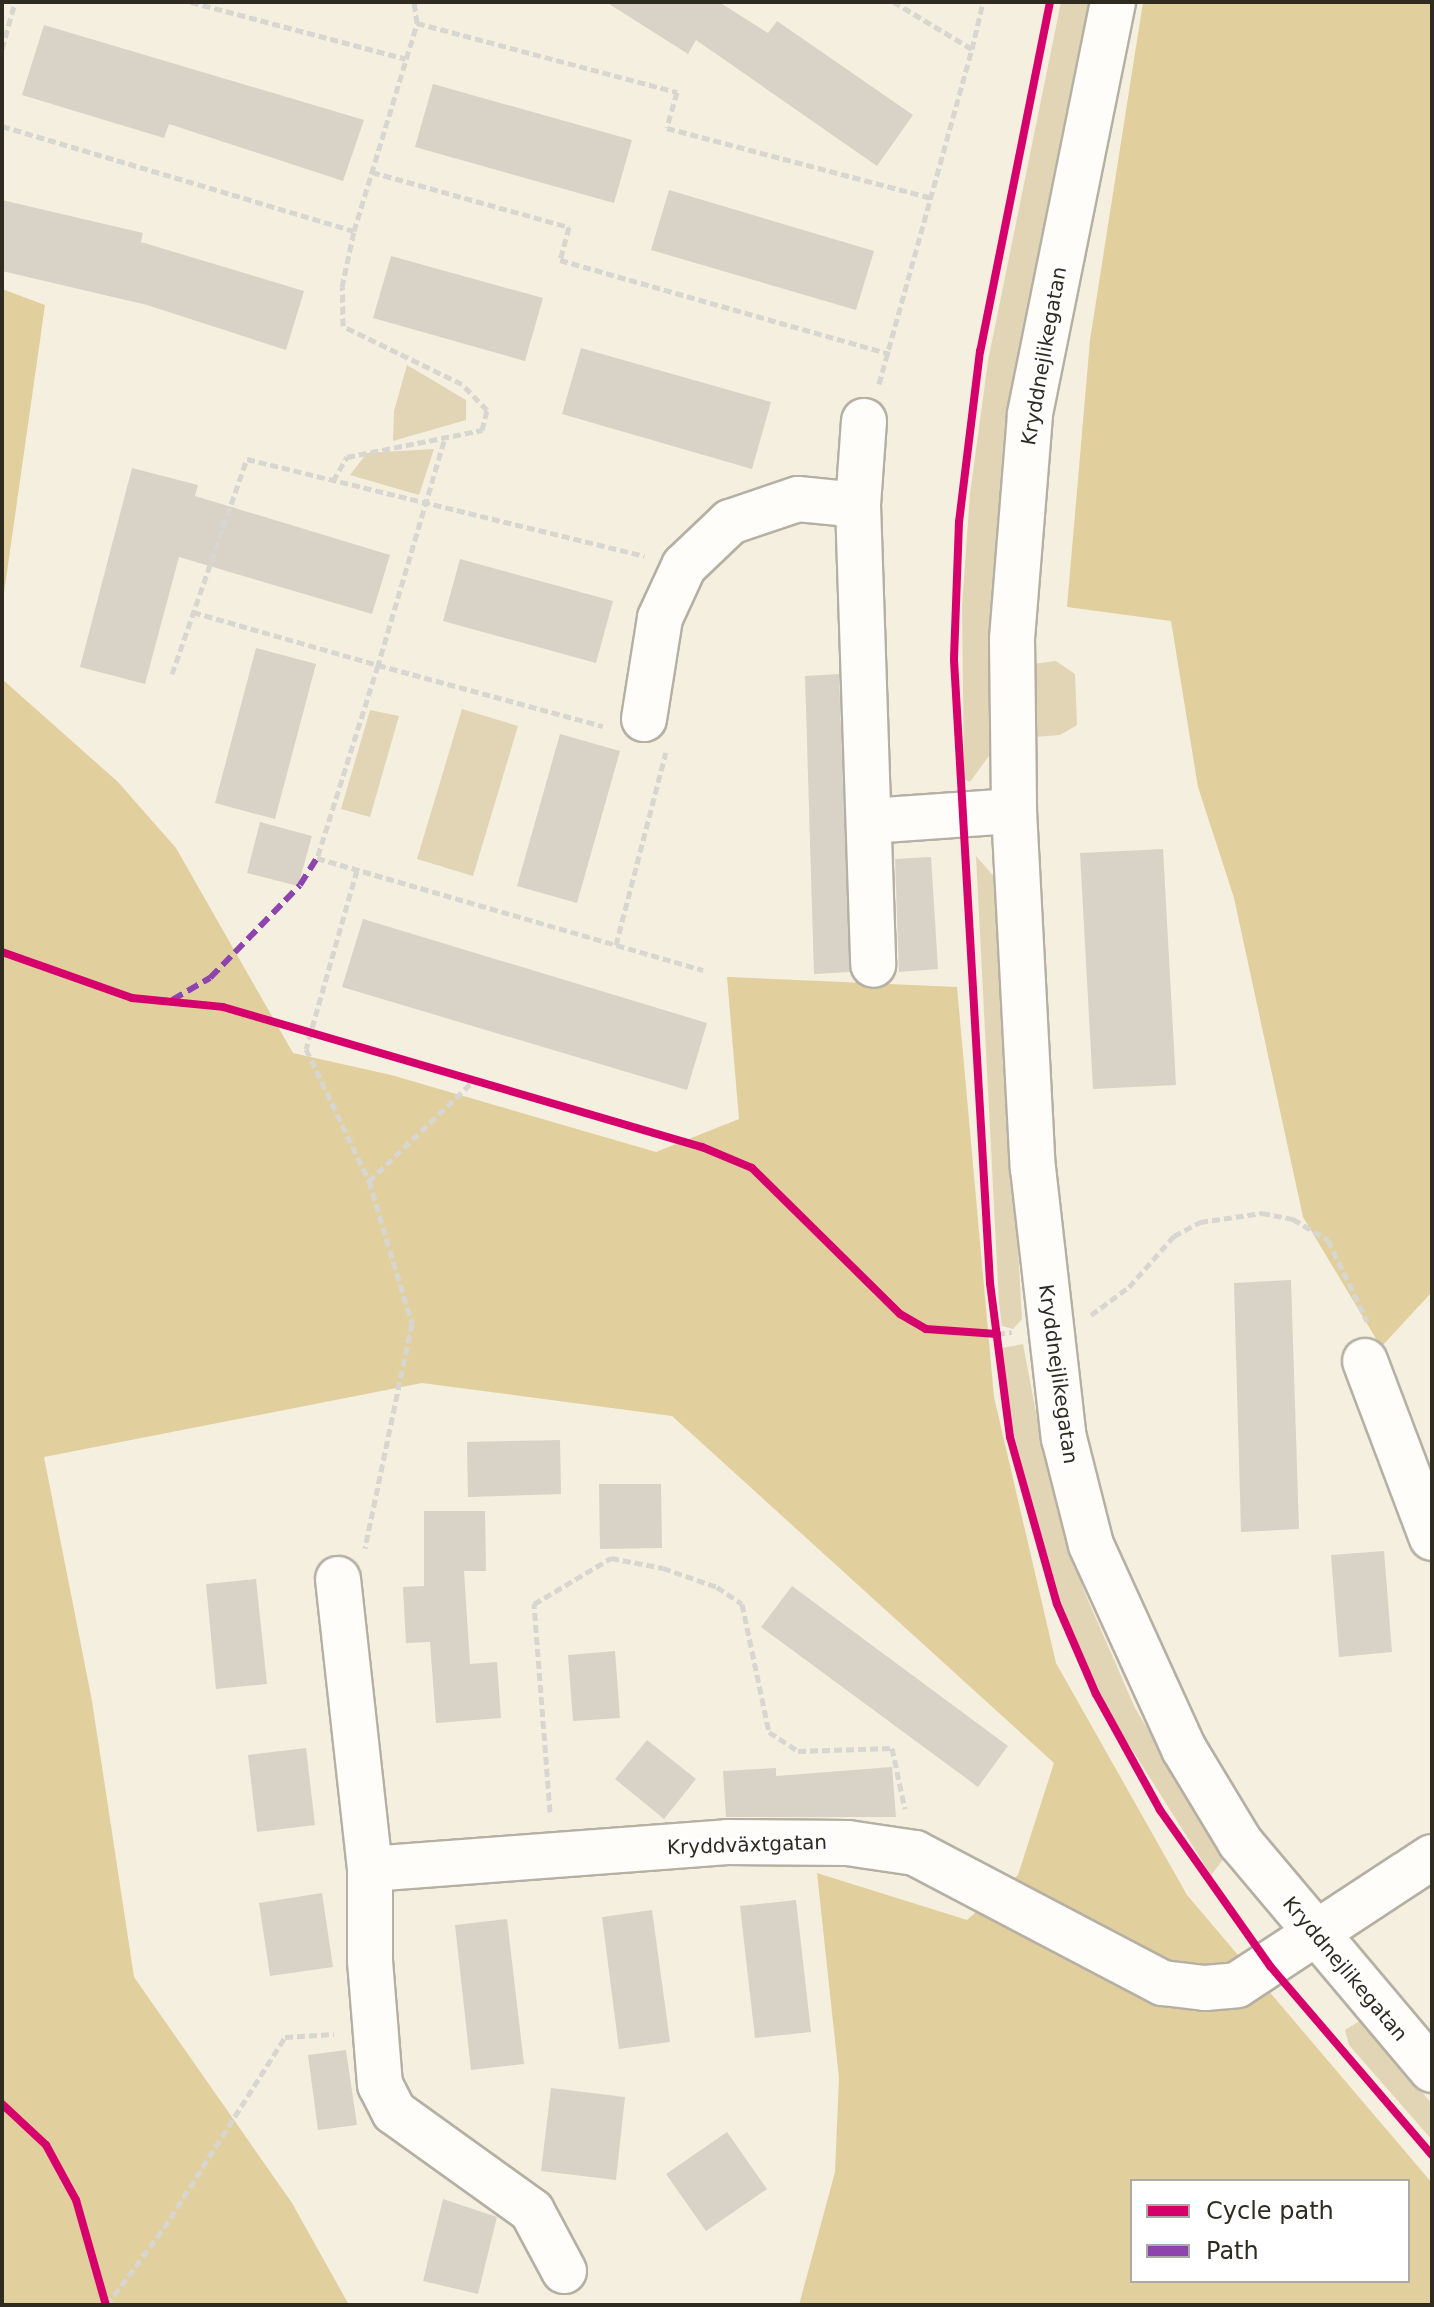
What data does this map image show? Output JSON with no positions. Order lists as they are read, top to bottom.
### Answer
{
  "streets": {
    "street": ["Kryddnejlikegatan", "Kryddväxtgatan"]
  },
  "crossings": [
    ["Kryddnejlikegatan", "Kryddväxtgatan"]
  ],
  "legend": ["Cycle path", "Path"]
}
